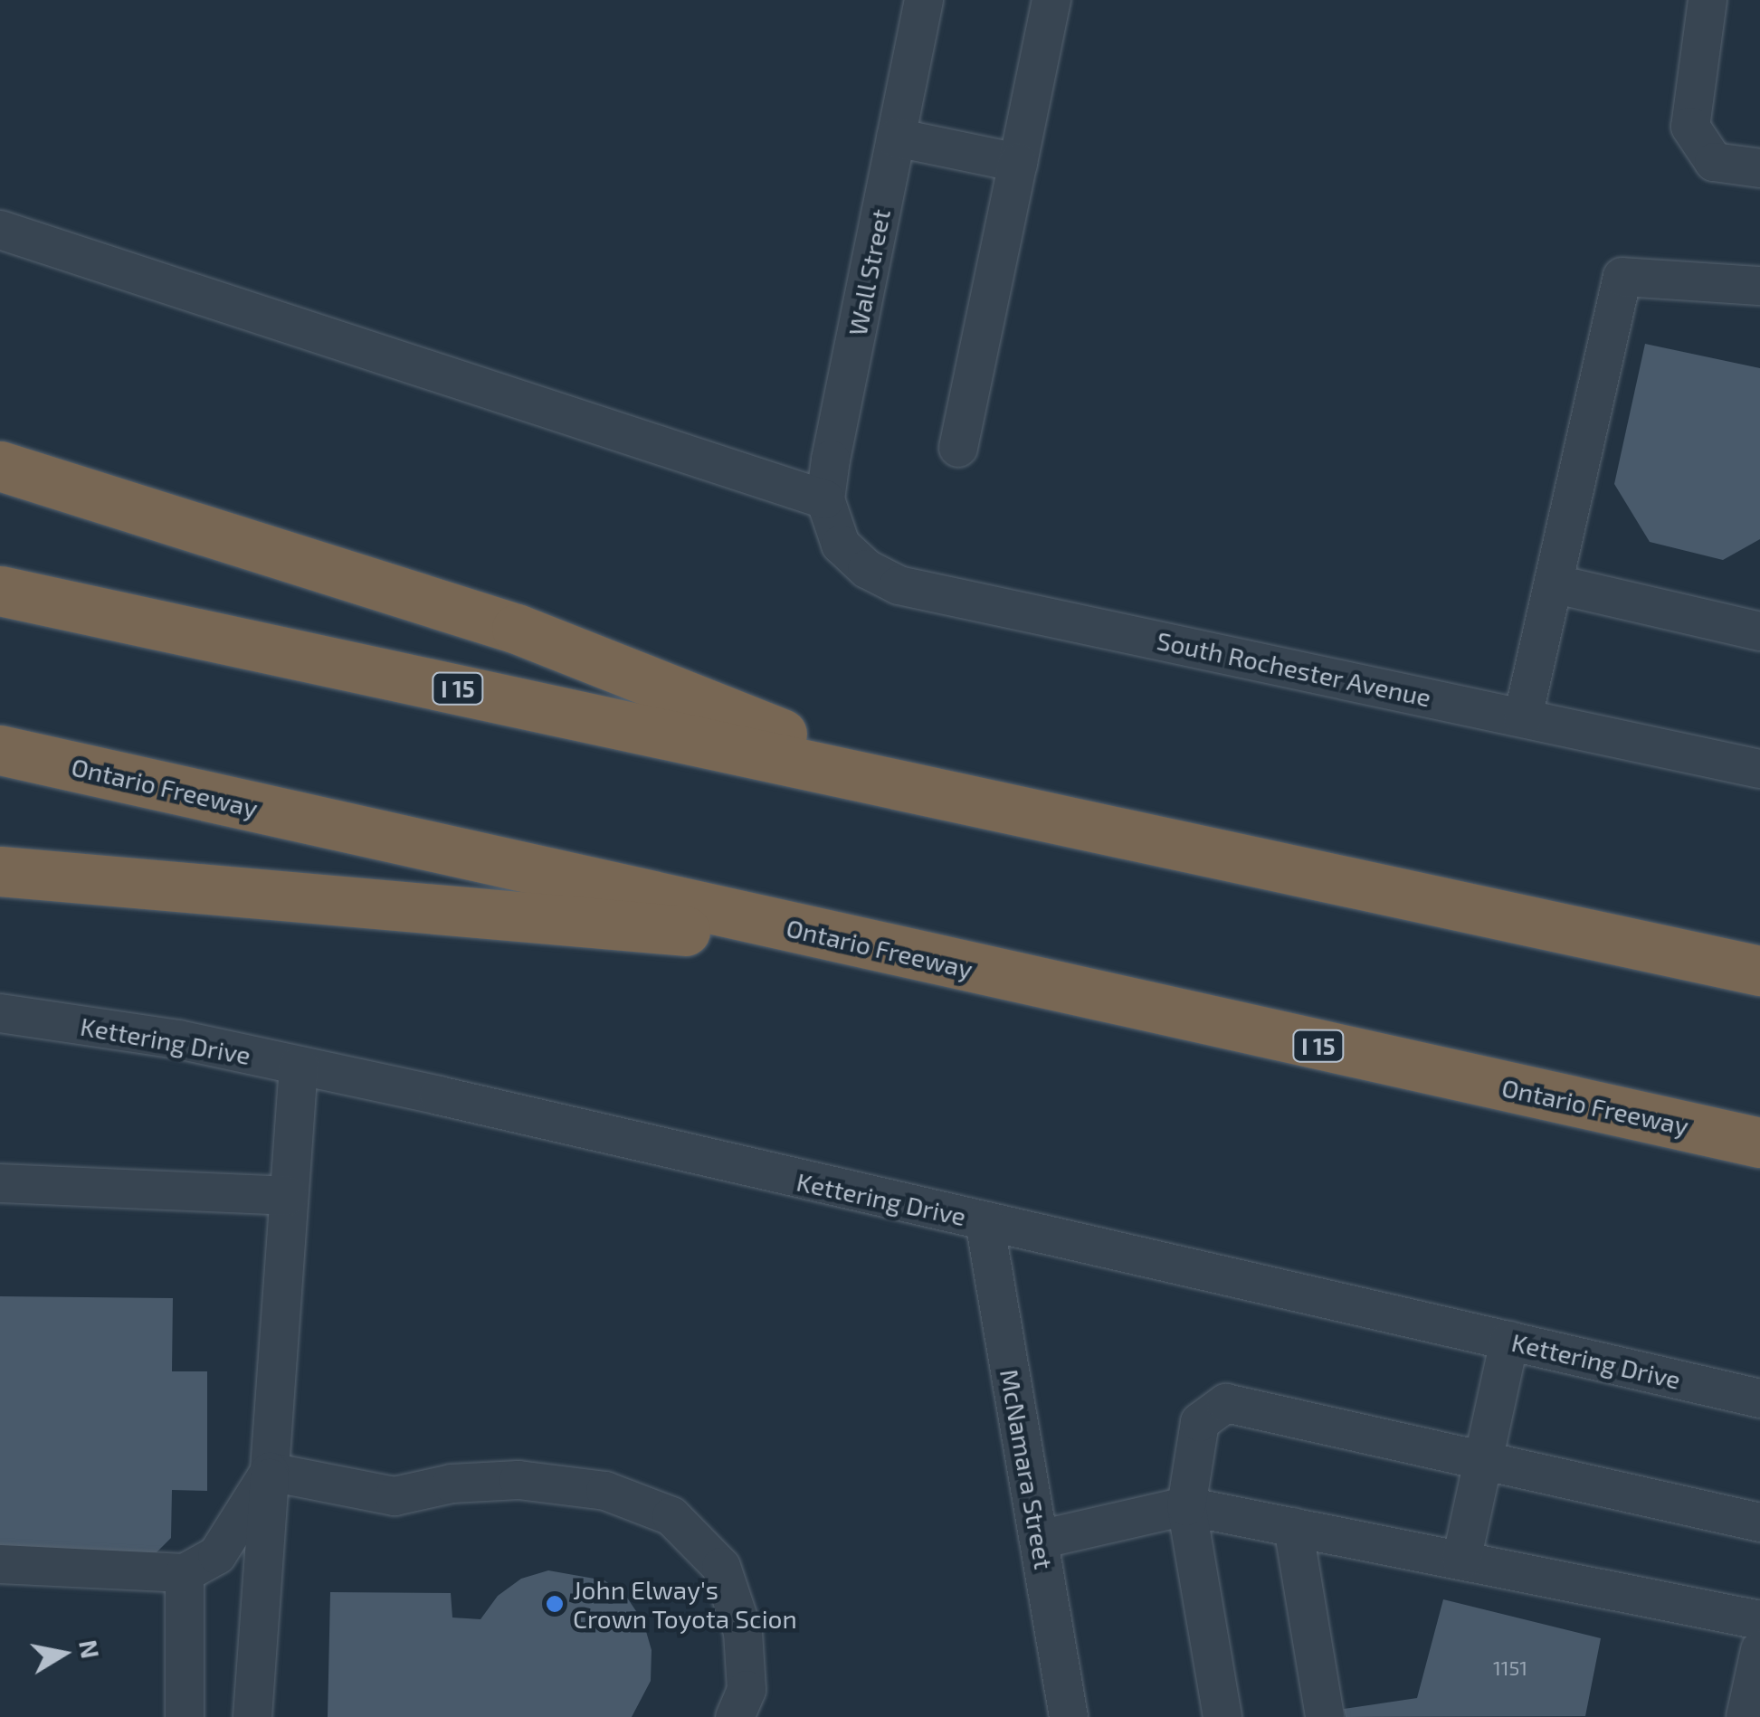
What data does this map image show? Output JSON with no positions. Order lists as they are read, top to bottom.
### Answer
{
  "streets": {
    "highway": ["I 15", "Ontario Freeway"],
    "street": [
      "Wall Street",
      "South Rochester Avenue",
      "Kettering Drive",
      "McNamara Street"
    ]
  },
  "crossings": [
    ["Wall Street", "South Rochester Avenue"],
    ["Kettering Drive", "McNamara Street"]
  ],
  "places": ["John Elway's Crown Toyota Scion"],
  "house_numbers": ["1151"],
  "north": "right"
}
